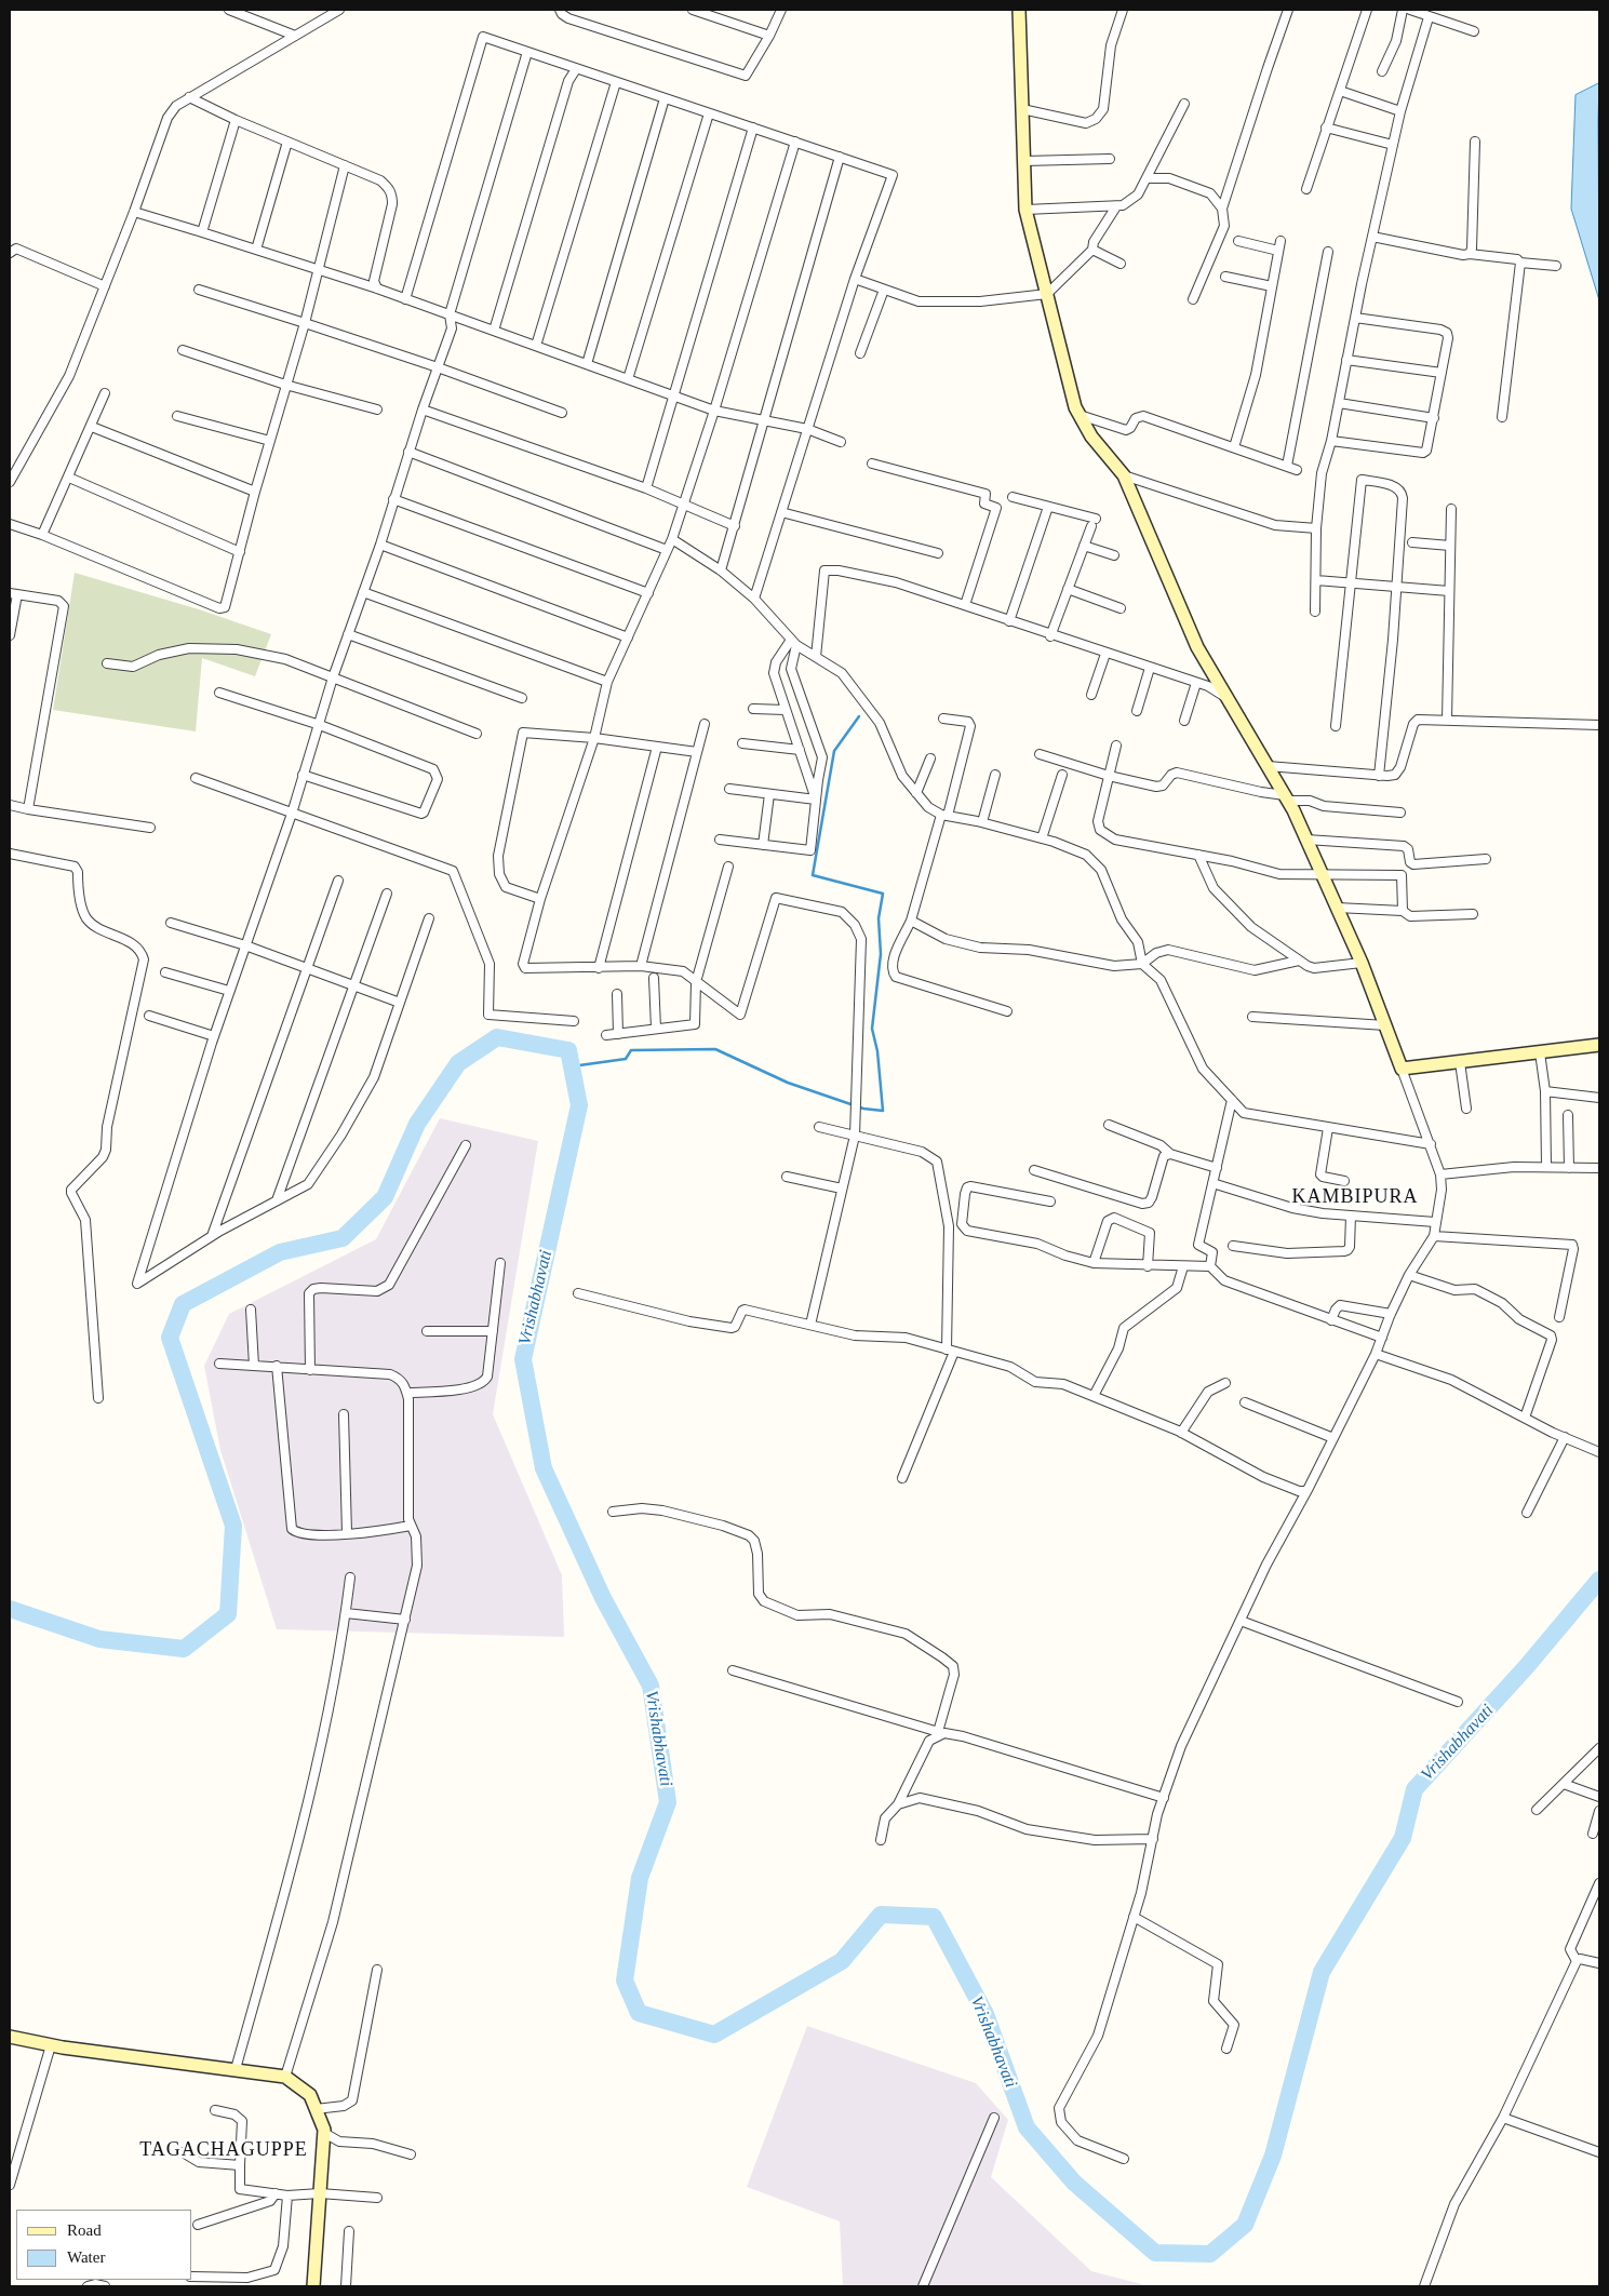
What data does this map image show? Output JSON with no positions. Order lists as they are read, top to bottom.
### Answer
{
  "districts": ["KAMBIPURA", "TAGACHAGUPPE"],
  "water": ["Vrishabhavati"],
  "legend": ["Road", "Water"]
}
